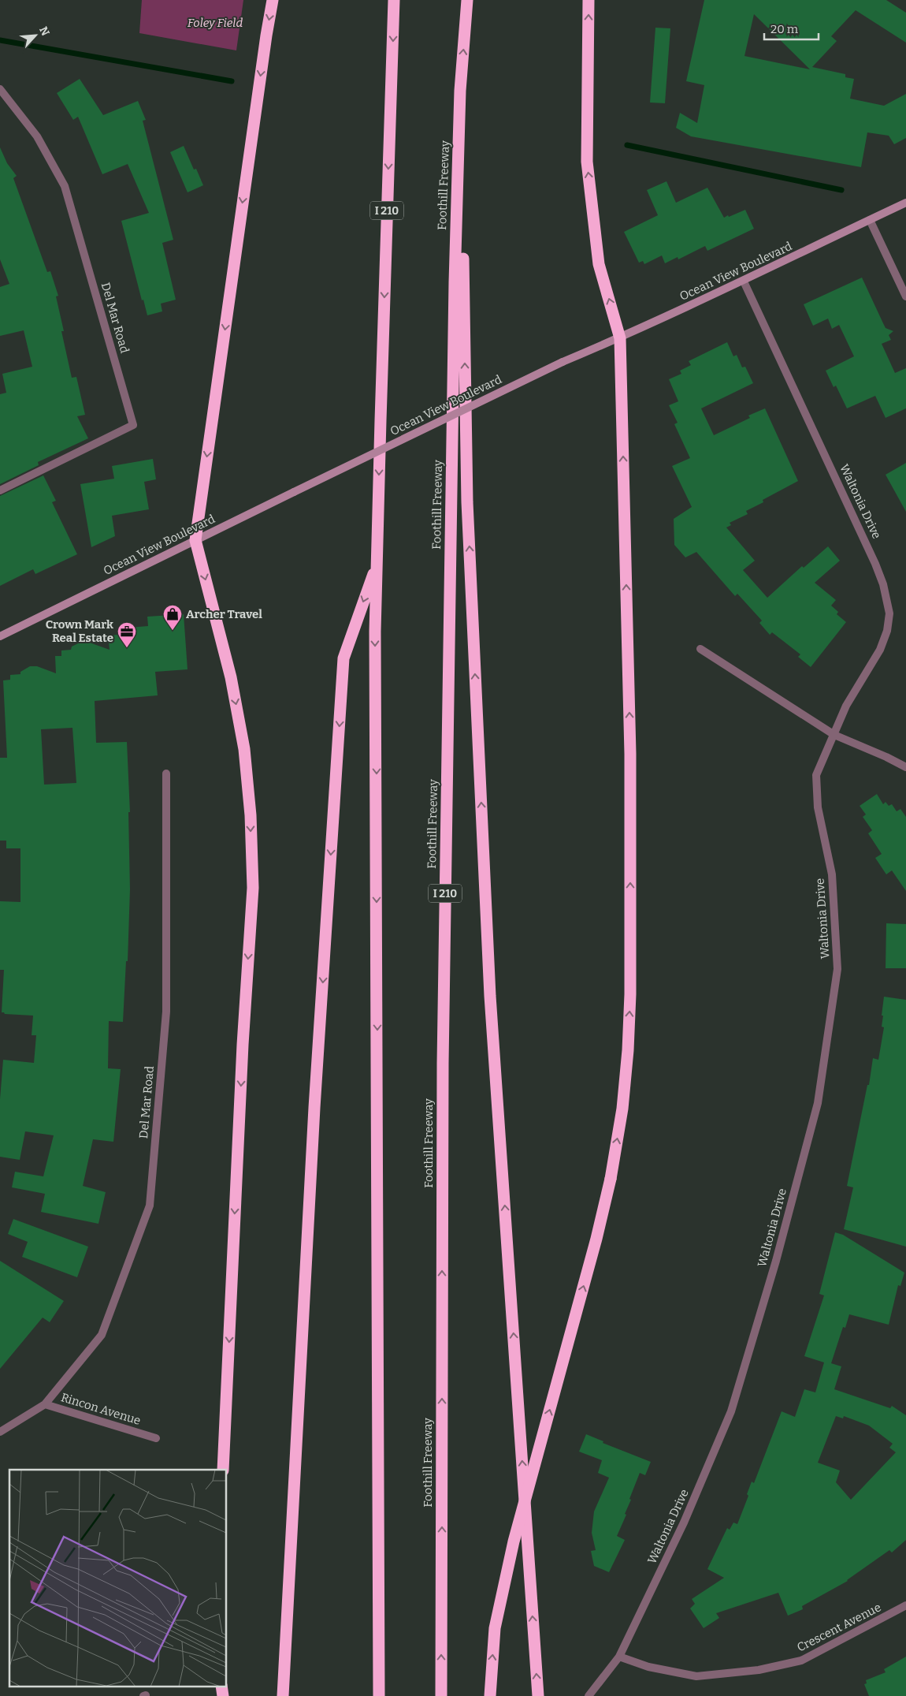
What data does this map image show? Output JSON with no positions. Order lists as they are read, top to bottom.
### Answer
{
  "streets": {
    "highway": ["Foothill Freeway", "I 210"],
    "main road": ["Ocean View Boulevard"],
    "street": [
      "Del Mar Road",
      "Waltonia Drive",
      "Rincon Avenue",
      "Crescent Avenue"
    ]
  },
  "crossings": [
    ["Ocean View Boulevard", "Waltonia Drive"],
    ["Del Mar Road", "Rincon Avenue"],
    ["Waltonia Drive", "Crescent Avenue"]
  ],
  "parks": ["Foley Field"],
  "places": {
    "shop": ["Archer Travel"],
    "office": ["Crown Mark Real Estate"]
  },
  "scale_bar": "20 m",
  "north": "top right"
}
